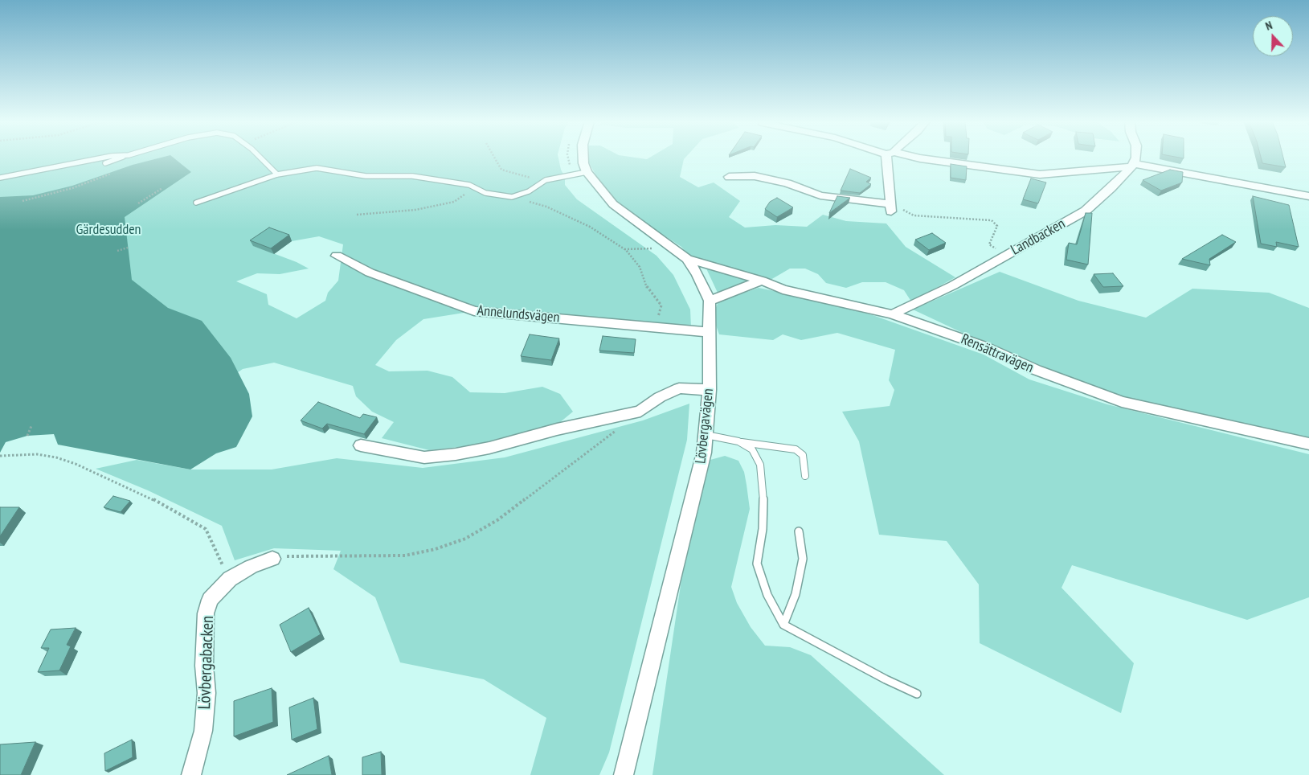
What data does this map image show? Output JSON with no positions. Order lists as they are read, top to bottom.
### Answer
{
  "streets": {
    "street": [
      "Landbacken",
      "Annelundsvägen",
      "Rensättravägen",
      "Lövbergavägen",
      "Lövbergabacken"
    ]
  },
  "crossings": [
    ["Landbacken", "Rensättravägen"],
    ["Annelundsvägen", "Lövbergavägen"],
    ["Rensättravägen", "Lövbergavägen"]
  ],
  "parks": ["Gärdesudden"],
  "north": "top"
}
